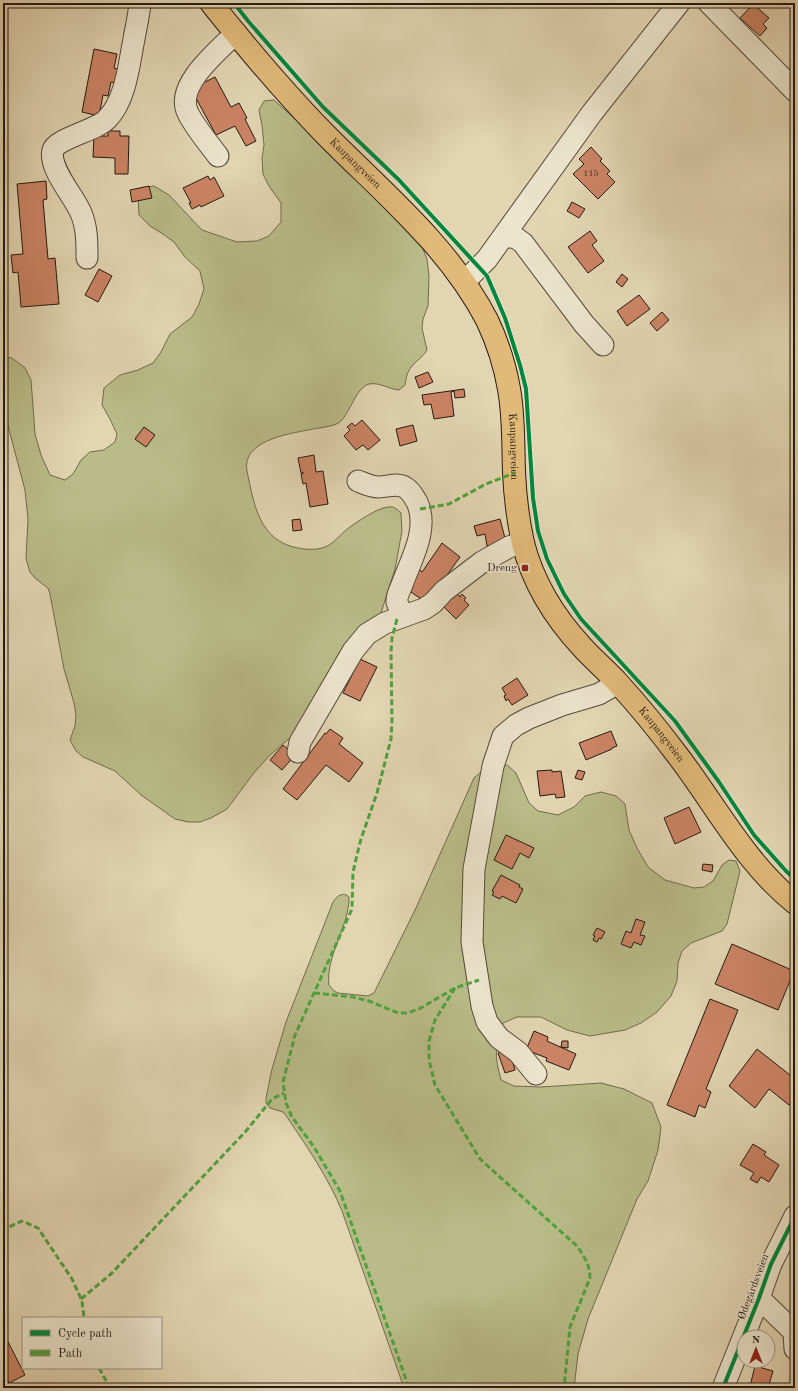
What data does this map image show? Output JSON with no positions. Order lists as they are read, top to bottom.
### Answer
{
  "streets": {
    "main road": ["Kaupangveien"],
    "street": ["Ødegårdsveien"]
  },
  "places": {
    "transit": ["Dreng"]
  },
  "house_numbers": ["115"],
  "legend": ["Cycle path", "Path"],
  "north": "top"
}
